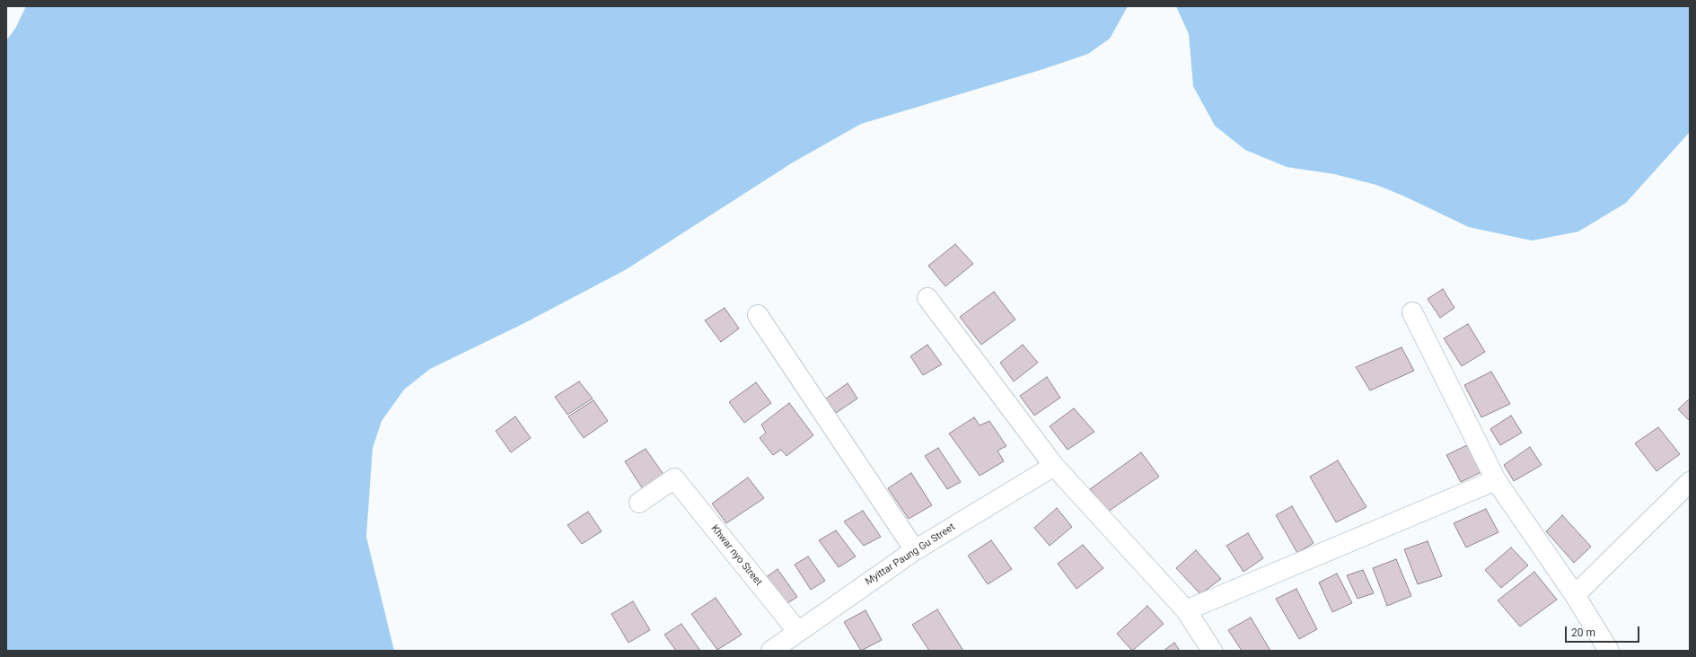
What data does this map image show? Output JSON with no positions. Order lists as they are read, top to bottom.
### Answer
{
  "streets": {
    "street": ["Myittar Paung Gu Street", "Khwar nyo Street"]
  },
  "crossings": [
    ["Myittar Paung Gu Street", "Khwar nyo Street"]
  ],
  "scale_bar": "20 m"
}
